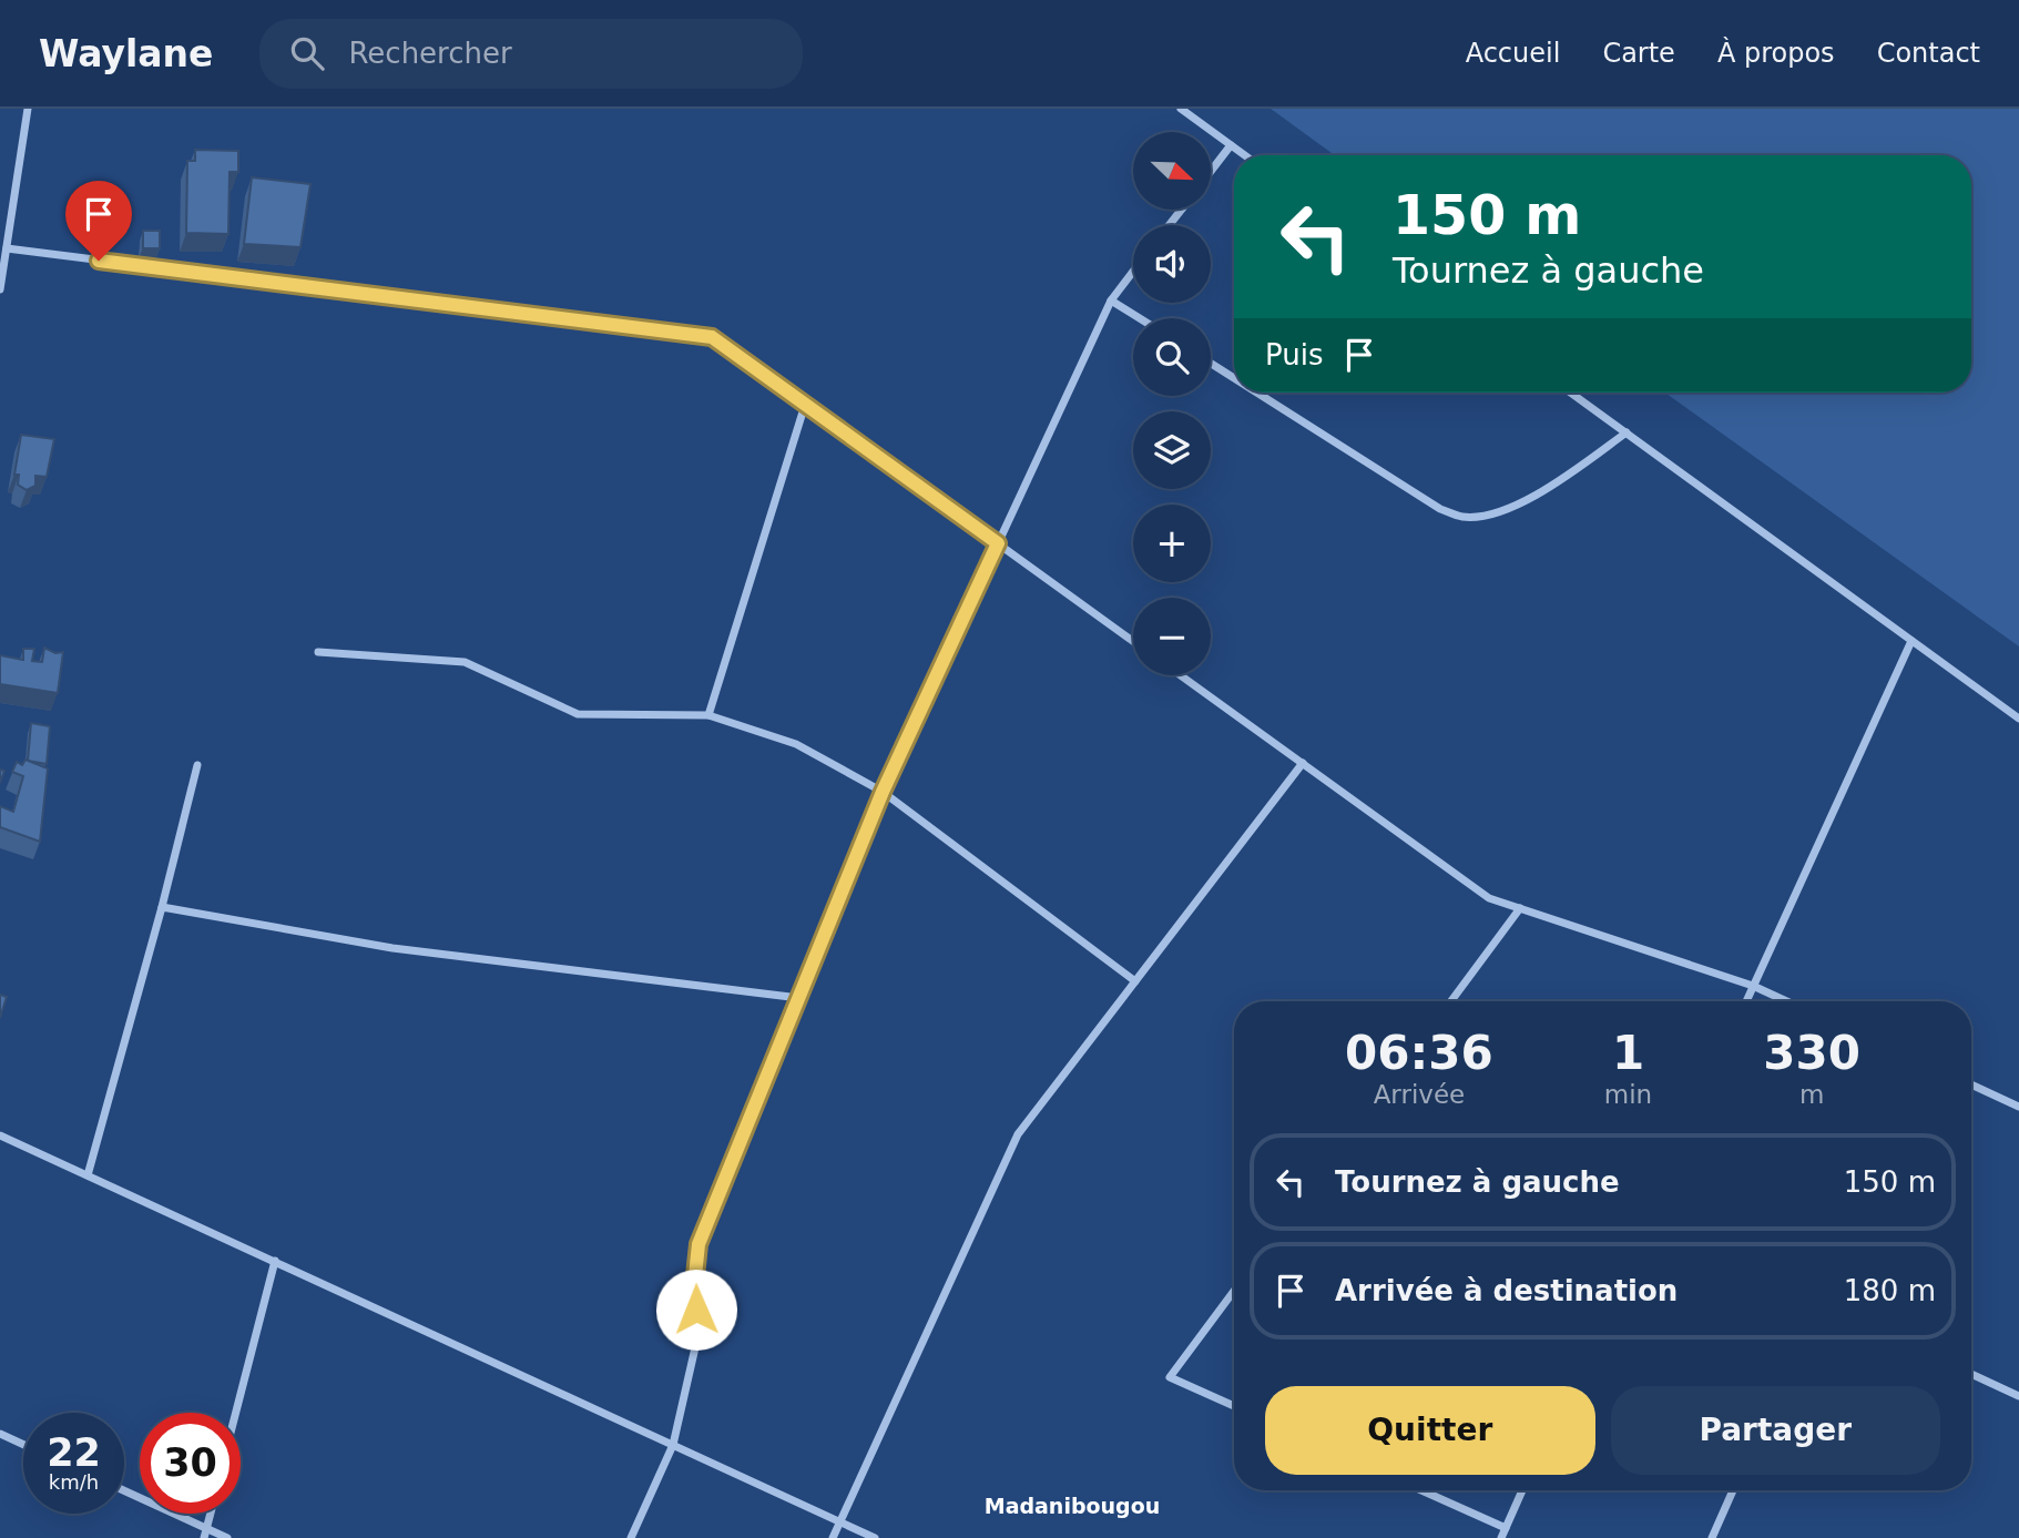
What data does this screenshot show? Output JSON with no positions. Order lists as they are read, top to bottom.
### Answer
{
  "districts": ["Madanibougou"],
  "north": "bottom right",
  "page": {
    "header": "Waylane",
    "search": "Rechercher",
    "nav": [
      "Accueil",
      "Carte",
      "À propos",
      "Contact"
    ],
    "map_buttons": ["+", "−"],
    "turn": ["150 m", "Tournez à gauche"],
    "then": "Puis",
    "eta": [
      "06:36",
      "Arrivée",
      "1",
      "min",
      "330",
      "m"
    ],
    "list": [
      {
        "name": "Tournez à gauche",
        "value": "150 m"
      },
      {
        "name": "Arrivée à destination",
        "value": "180 m"
      }
    ],
    "buttons": ["Quitter", "Partager"],
    "speed": "22 km/h",
    "limit": "30"
  }
}
